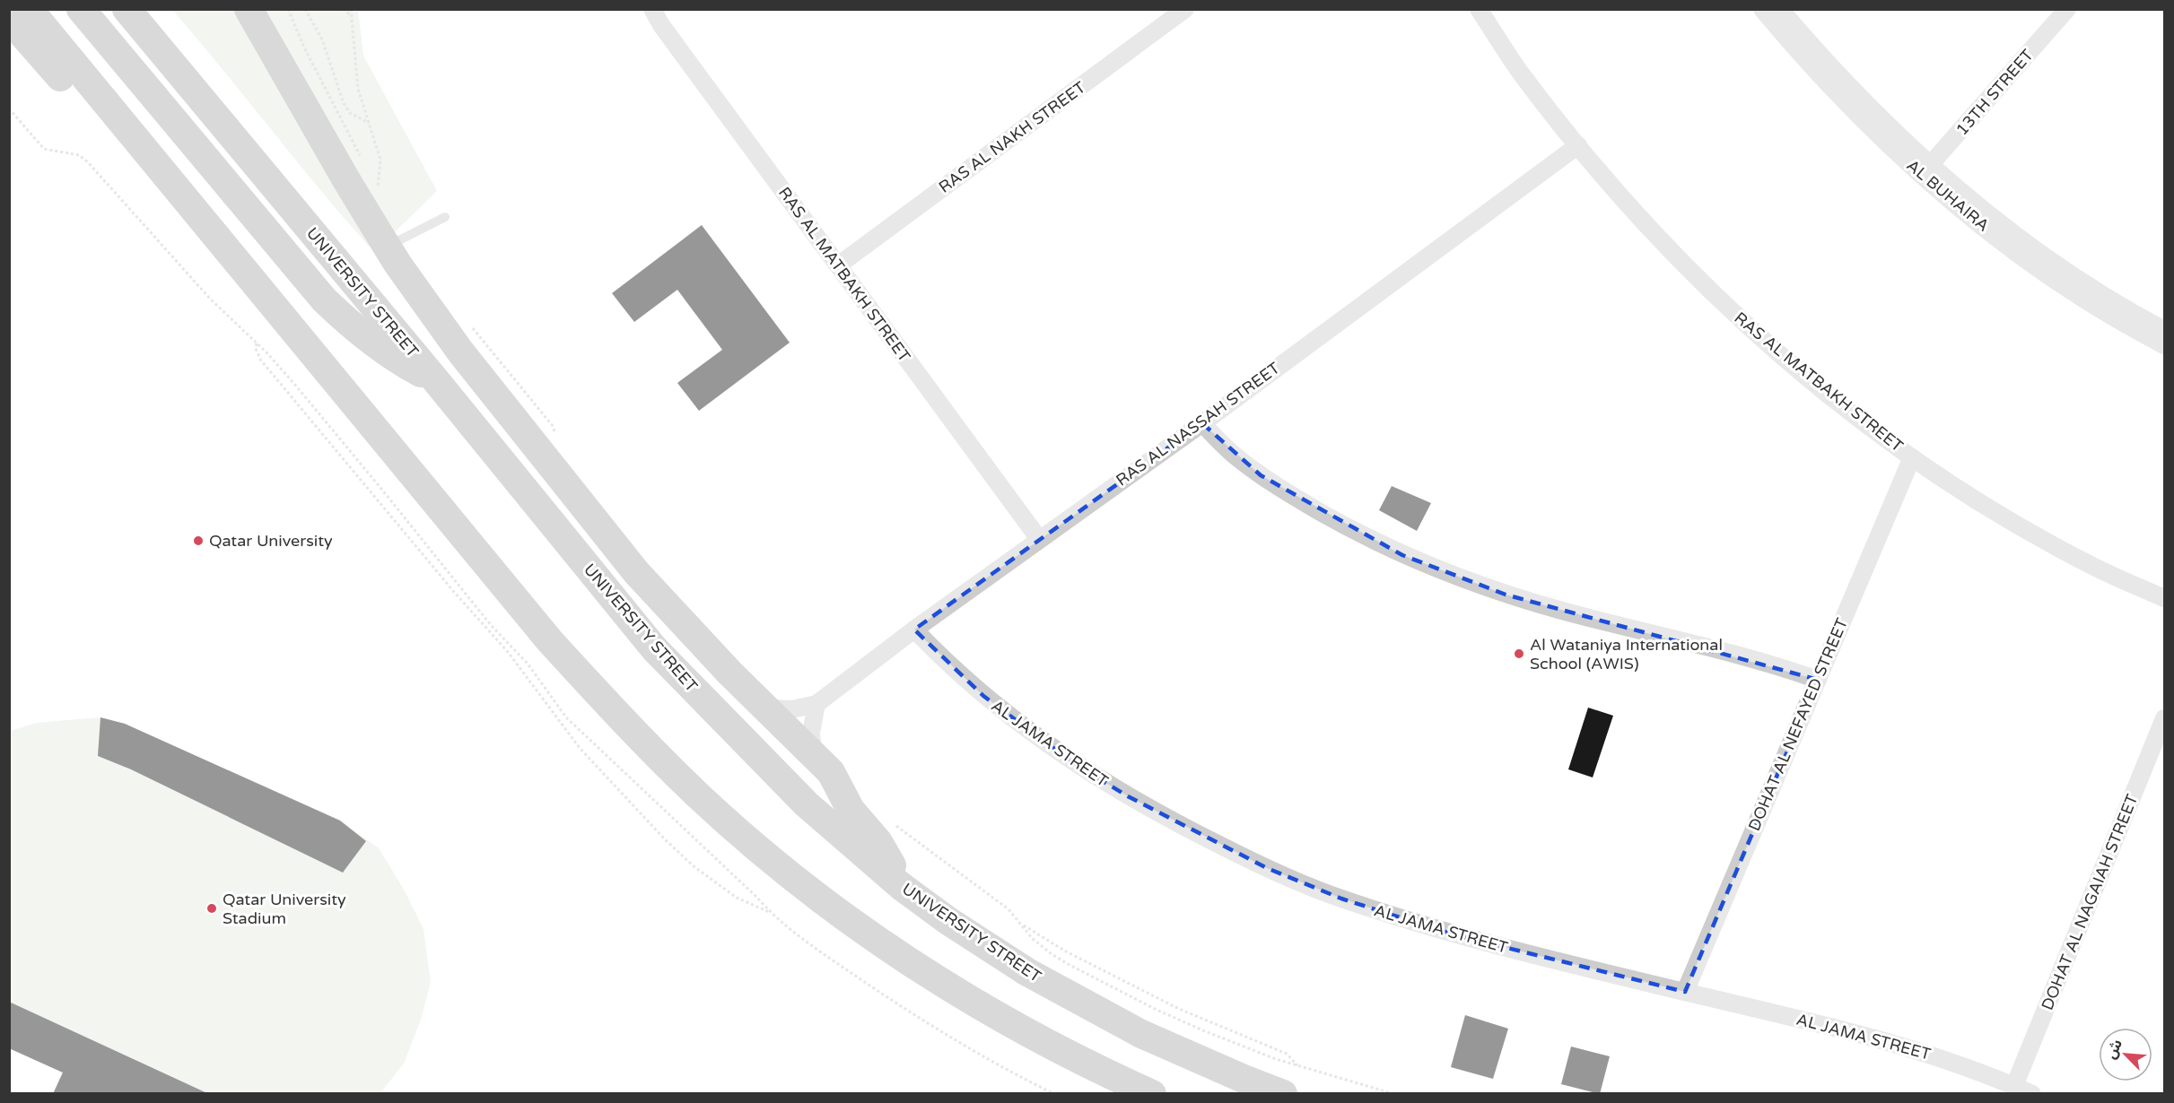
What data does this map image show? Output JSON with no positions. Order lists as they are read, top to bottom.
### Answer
{
  "streets": {
    "main road": ["UNIVERSITY STREET"],
    "street": [
      "13TH STREET",
      "RAS AL NAKH STREET",
      "AL BUHAIRA",
      "RAS AL MATBAKH STREET",
      "RAS AL NASSAH STREET",
      "DOHAT AL NEFAYED STREET",
      "AL JAMA STREET",
      "DOHAT AL NAGAIAH STREET"
    ]
  },
  "crossings": [
    ["13TH STREET", "AL BUHAIRA"],
    ["RAS AL NAKH STREET", "RAS AL MATBAKH STREET"],
    ["RAS AL MATBAKH STREET", "RAS AL NASSAH STREET"],
    ["RAS AL MATBAKH STREET", "DOHAT AL NEFAYED STREET"],
    ["RAS AL NASSAH STREET", "AL JAMA STREET"],
    ["DOHAT AL NEFAYED STREET", "AL JAMA STREET"],
    ["AL JAMA STREET", "DOHAT AL NAGAIAH STREET"]
  ],
  "places": ["Qatar University", "Al Wataniya International School (AWIS)", "Qatar University Stadium"],
  "north": "top left"
}
